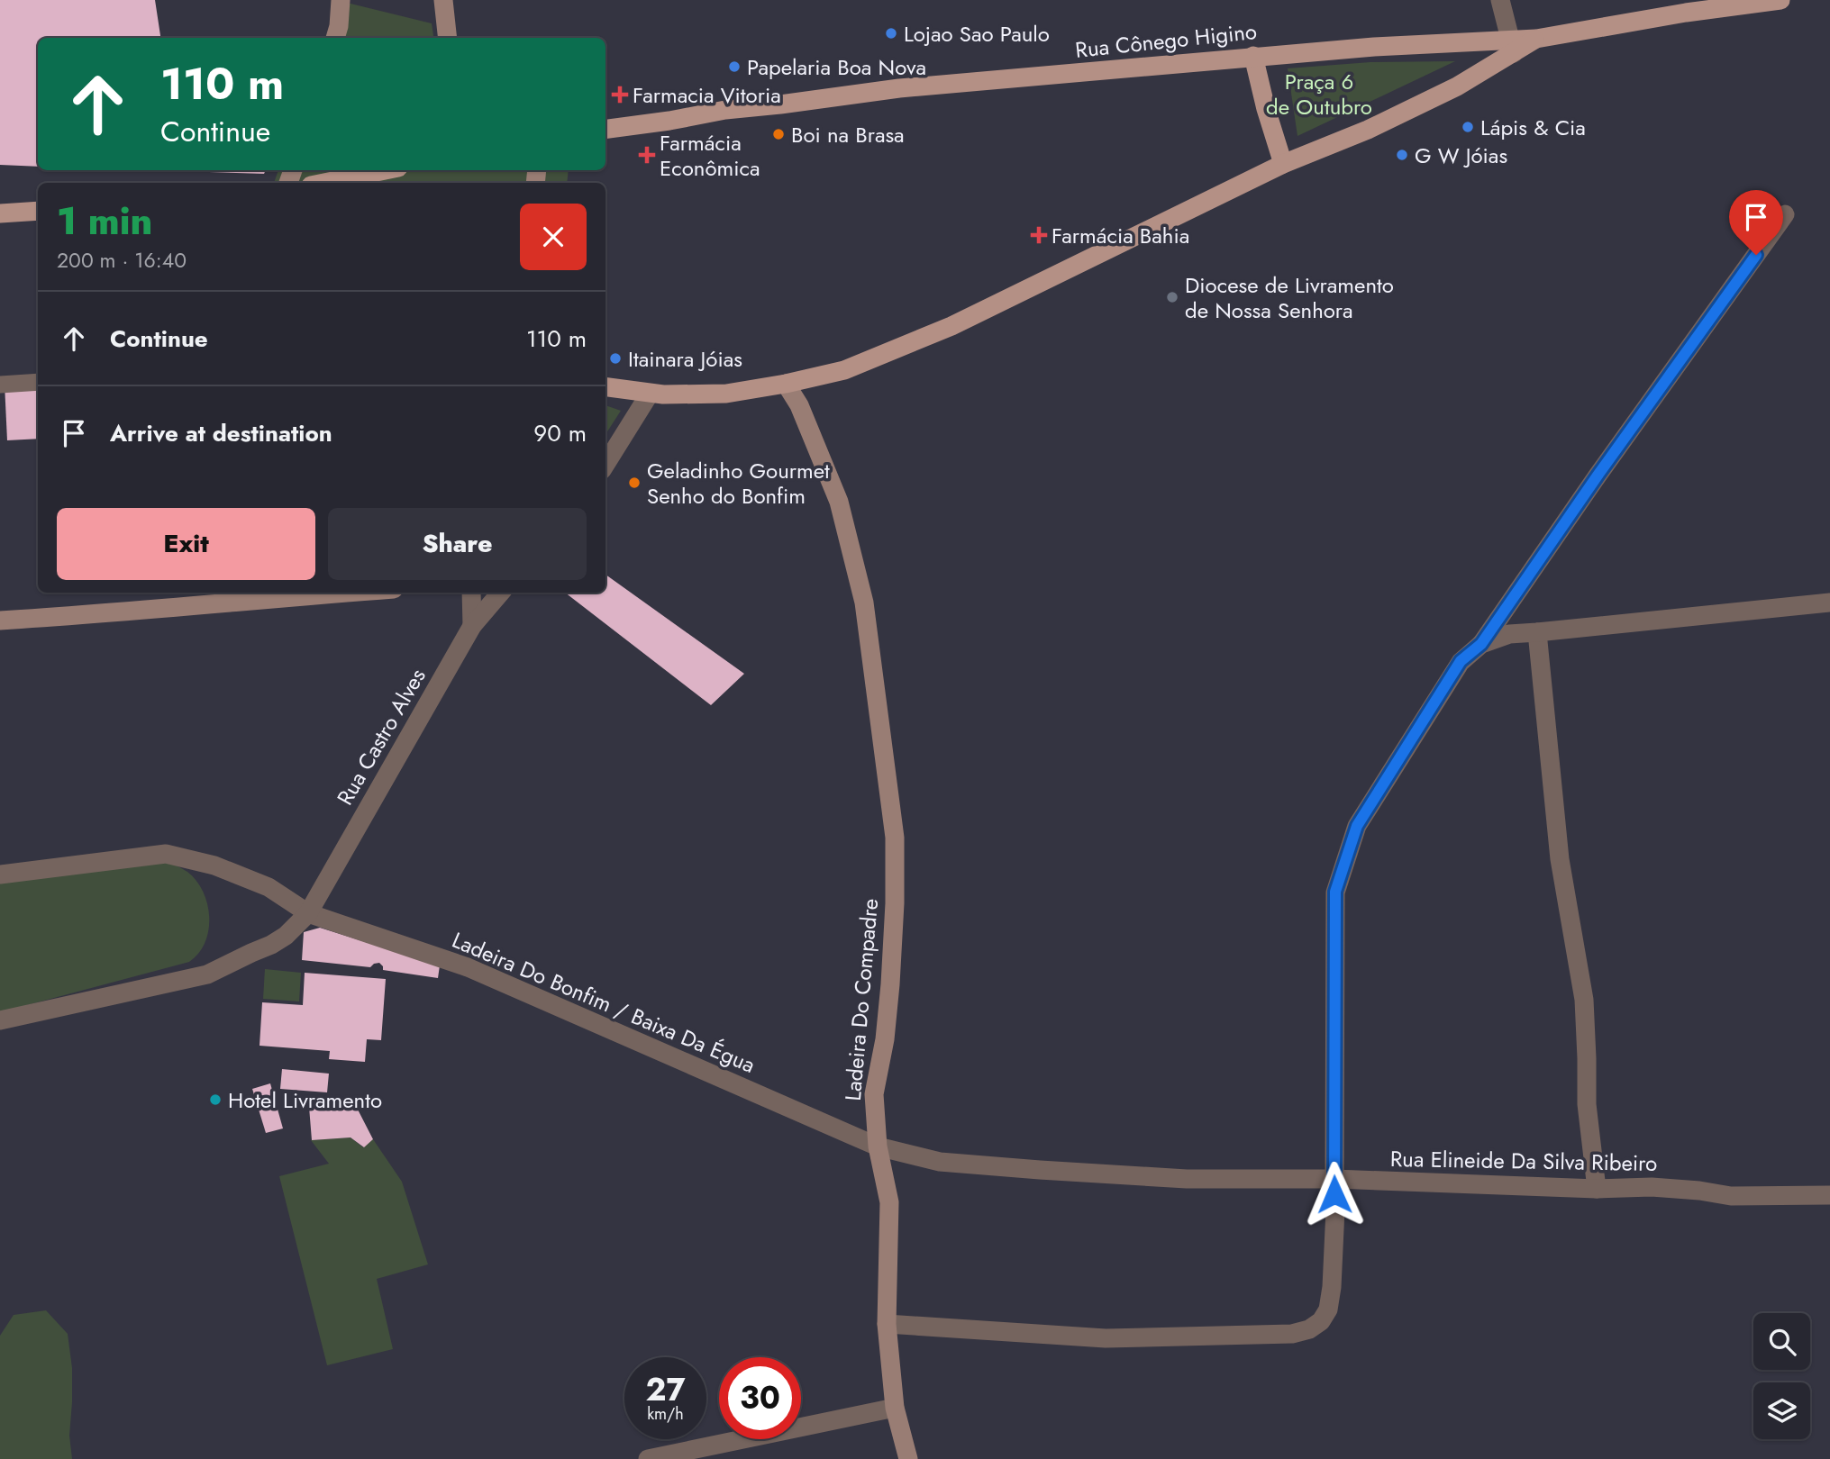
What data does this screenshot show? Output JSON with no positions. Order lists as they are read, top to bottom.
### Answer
{
  "streets": {
    "main road": ["Rua Cônego Higino"],
    "street": [
      "Rua Castro Alves",
      "Ladeira Do Compadre",
      "Ladeira Do Bonfim / Baixa Da Égua",
      "Rua Elineide Da Silva Ribeiro"
    ]
  },
  "crossings": [
    ["Rua Castro Alves", "Ladeira Do Bonfim / Baixa Da Égua"],
    ["Ladeira Do Compadre", "Ladeira Do Bonfim / Baixa Da Égua"],
    ["Ladeira Do Compadre", "Rua Elineide Da Silva Ribeiro"],
    ["Ladeira Do Bonfim / Baixa Da Égua", "Rua Elineide Da Silva Ribeiro"]
  ],
  "parks": ["Praça 6 de Outubro"],
  "places": {
    "other": [
      "Lojao Sao Paulo",
      "Papelaria Boa Nova",
      "Lápis & Cia",
      "Boi na Brasa",
      "G W Jóias",
      "Diocese de Livramento de Nossa Senhora",
      "Itainara Jóias",
      "Geladinho Gourmet Senho do Bonfim",
      "Hotel Livramento"
    ],
    "health": ["Farmacia Vitoria", "Farmácia Econômica", "Farmácia Bahia"]
  },
  "page": {
    "turn": ["110 m", "Continue"],
    "heading": ["1 min", "200 m · 16:40"],
    "list": [
      {
        "name": "Continue",
        "value": "110 m"
      },
      {
        "name": "Arrive at destination",
        "value": "90 m"
      }
    ],
    "buttons": ["Exit", "Share"],
    "speed": "27 km/h",
    "limit": "30"
  }
}
